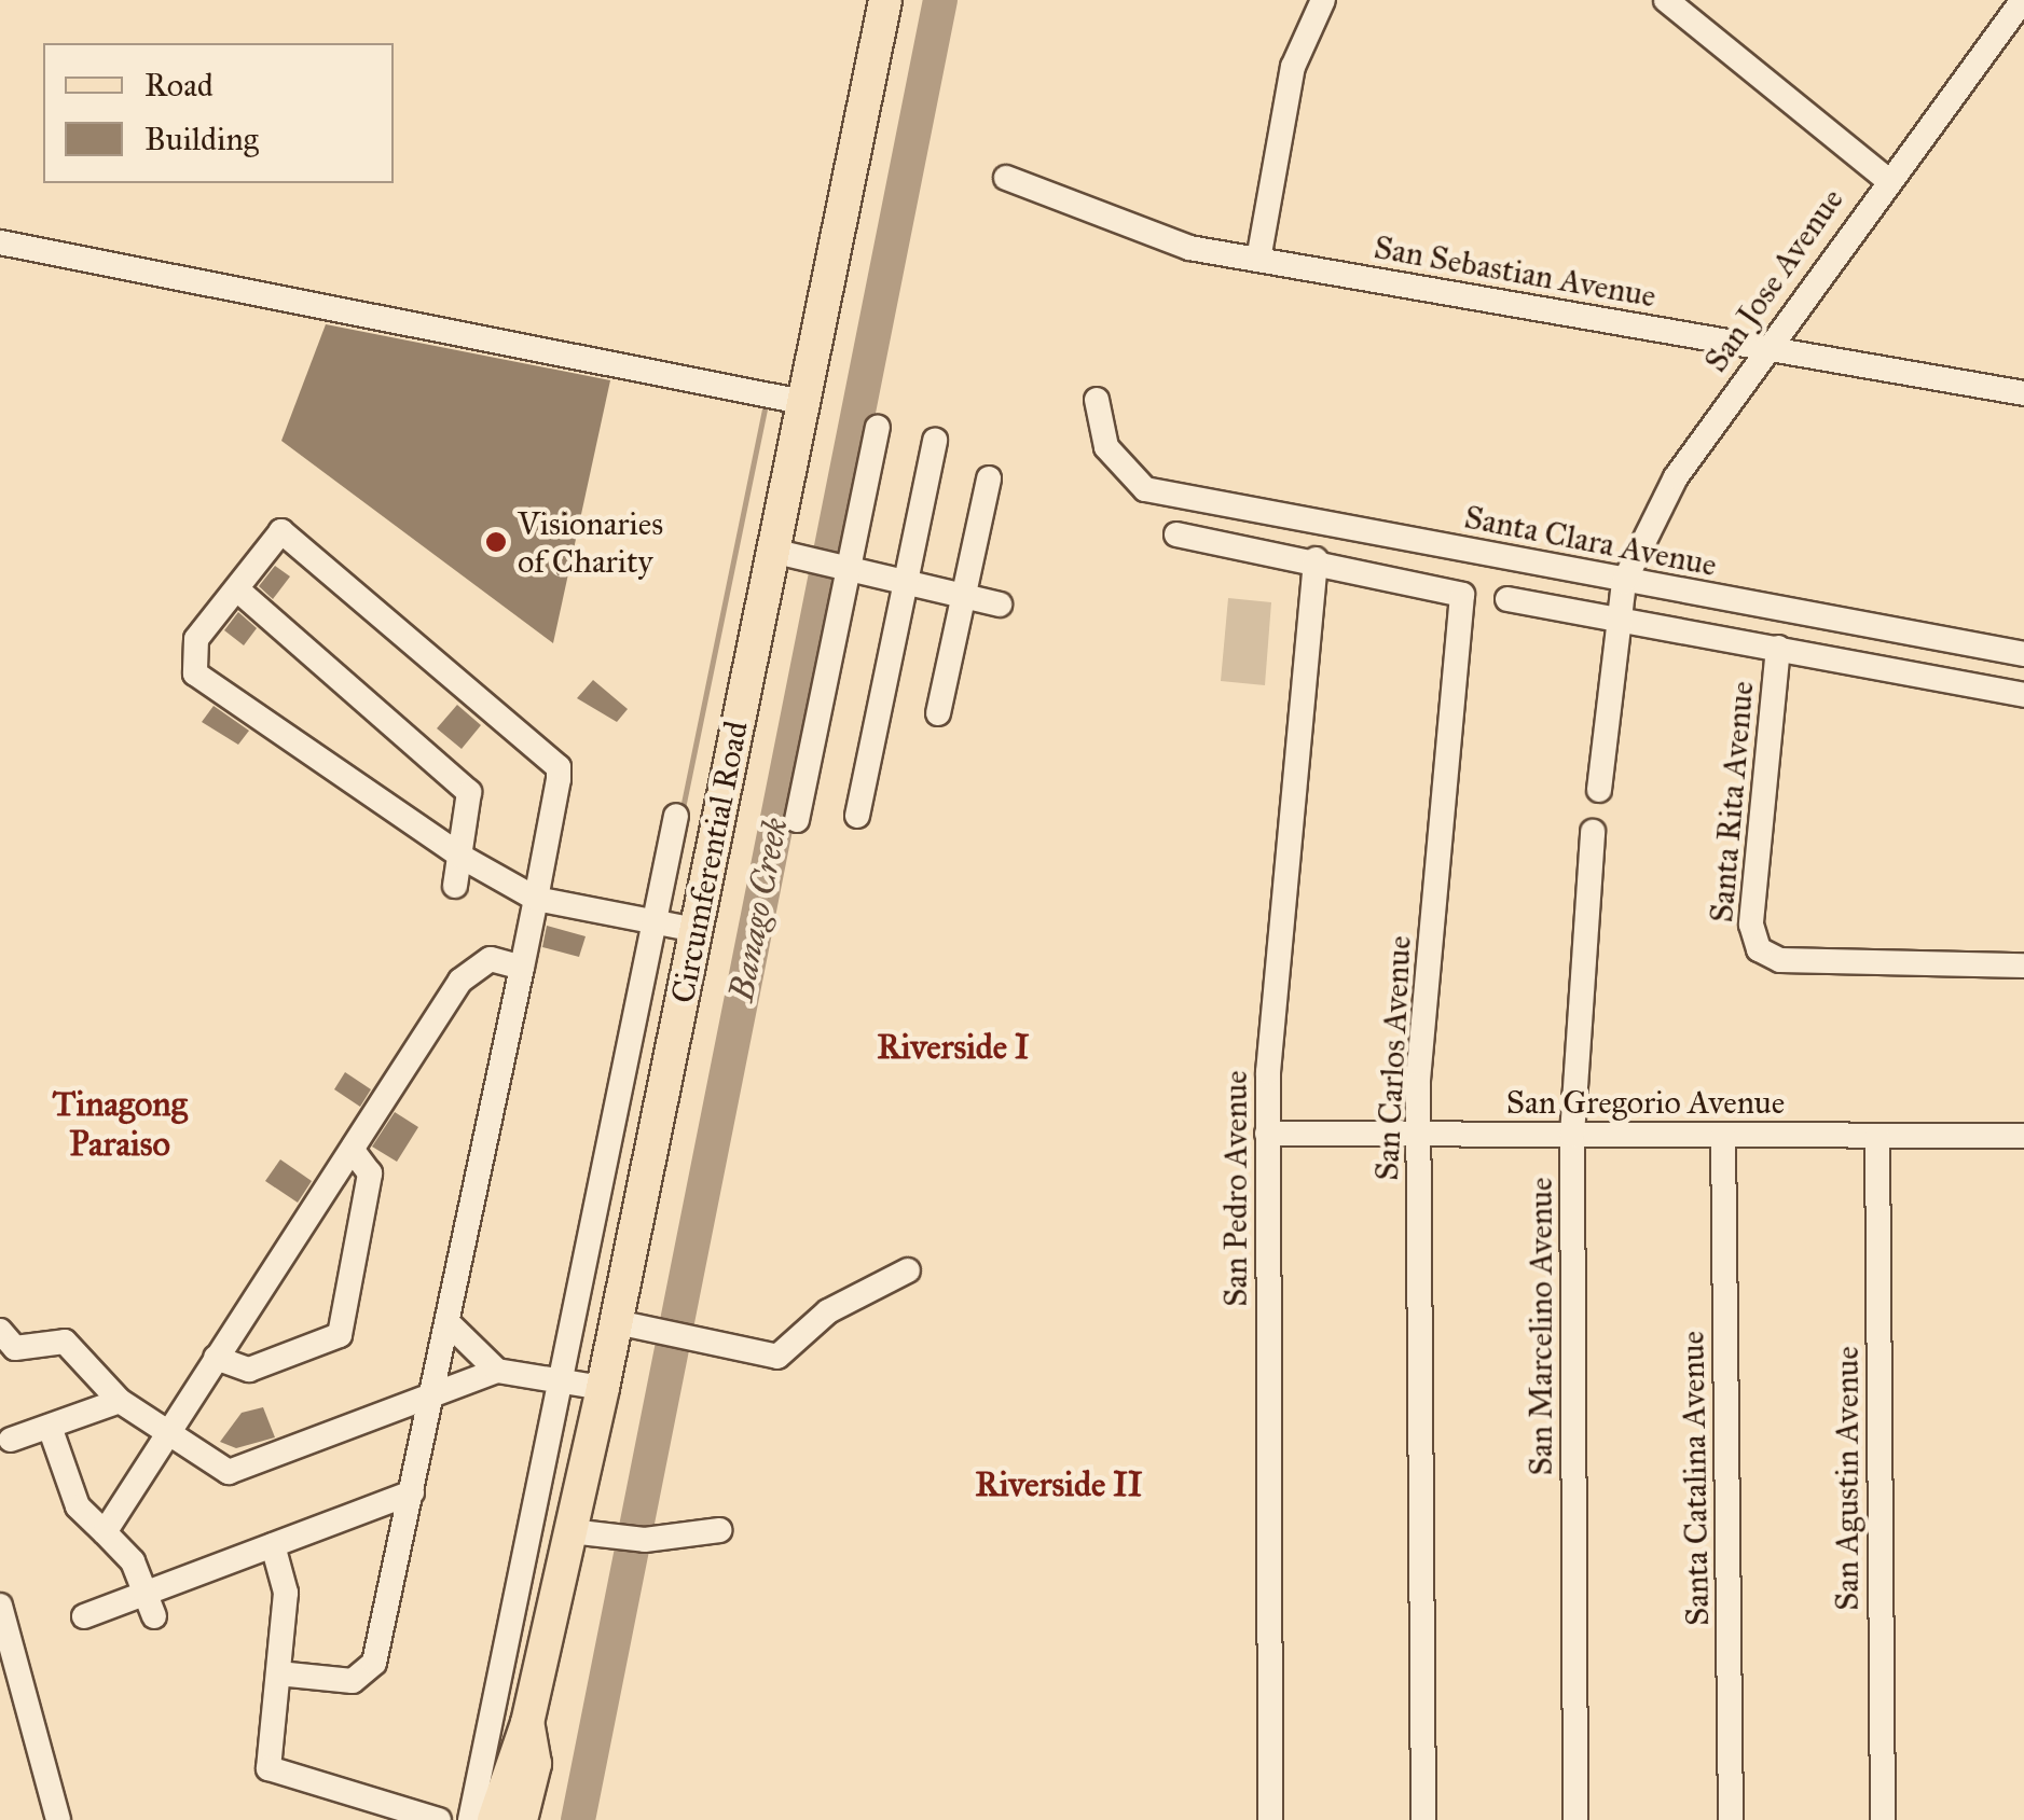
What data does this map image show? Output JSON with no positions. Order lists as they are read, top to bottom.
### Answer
{
  "streets": {
    "main road": ["Circumferential Road"],
    "street": [
      "San Sebastian Avenue",
      "San Jose Avenue",
      "Santa Clara Avenue",
      "Santa Rita Avenue",
      "San Carlos Avenue",
      "San Gregorio Avenue",
      "San Pedro Avenue",
      "San Marcelino Avenue",
      "Santa Catalina Avenue",
      "San Agustin Avenue"
    ]
  },
  "crossings": [
    ["San Sebastian Avenue", "San Jose Avenue"],
    ["San Jose Avenue", "Santa Clara Avenue"],
    ["San Carlos Avenue", "San Gregorio Avenue"],
    ["San Carlos Avenue", "San Pedro Avenue"],
    ["San Gregorio Avenue", "San Pedro Avenue"],
    ["San Gregorio Avenue", "San Marcelino Avenue"],
    ["San Gregorio Avenue", "Santa Catalina Avenue"],
    ["San Gregorio Avenue", "San Agustin Avenue"]
  ],
  "districts": ["Riverside I", "Tinagong Paraiso", "Riverside II"],
  "water": ["Banago Creek"],
  "places": ["Visionaries of Charity"],
  "legend": ["Road", "Building"]
}
